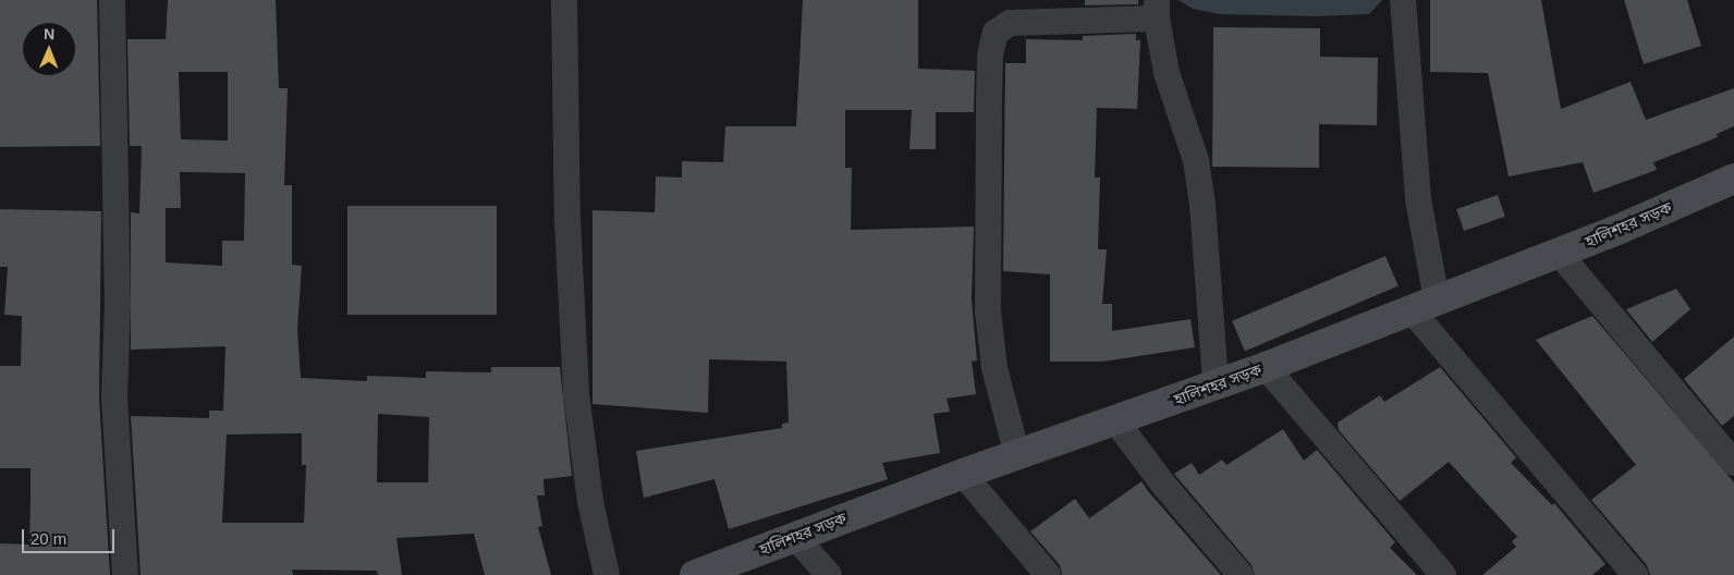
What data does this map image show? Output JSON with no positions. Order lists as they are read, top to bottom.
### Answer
{
  "streets": {
    "street": ["হালিশহর সড়ক"]
  },
  "scale_bar": "20 m",
  "north": "top"
}
